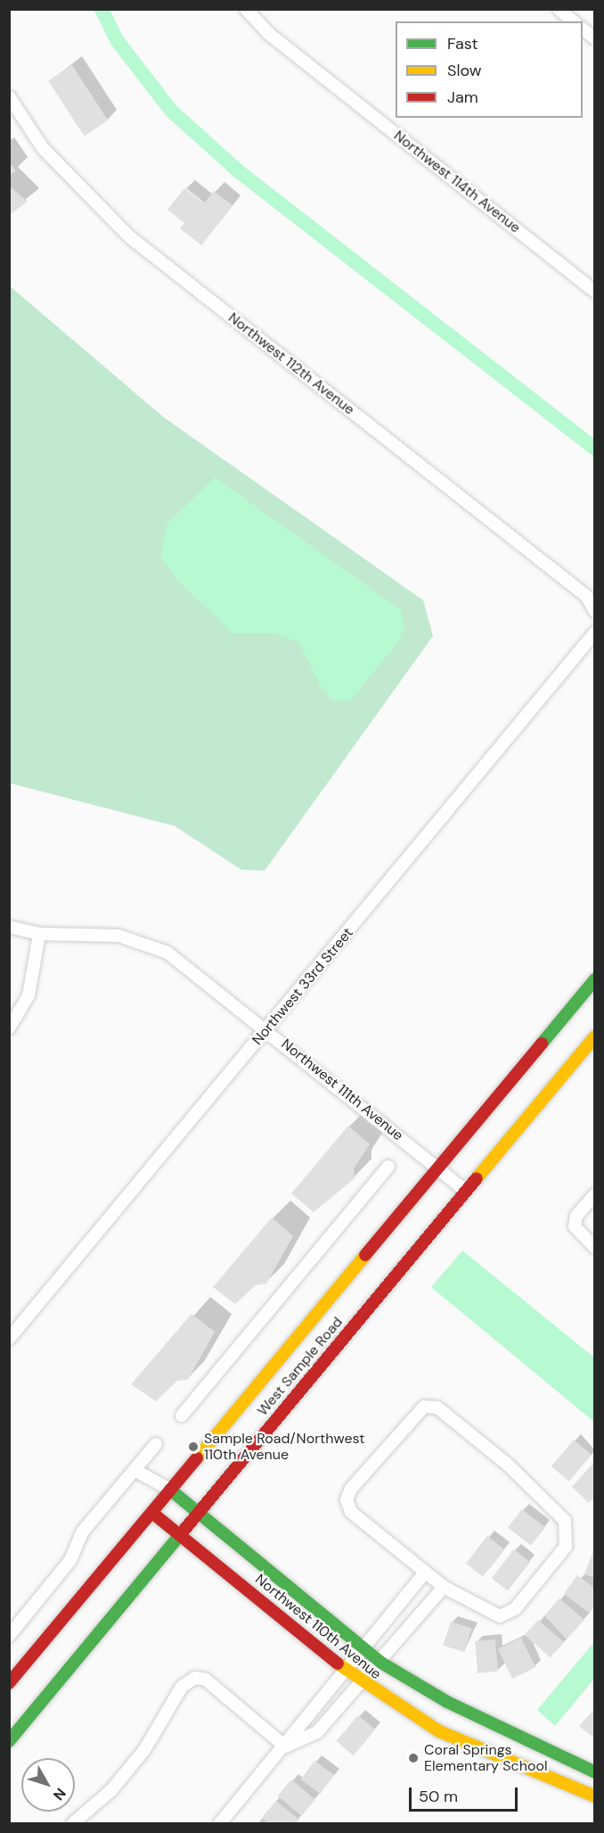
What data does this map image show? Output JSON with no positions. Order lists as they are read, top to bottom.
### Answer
{
  "streets": {
    "main road": ["West Sample Road", "Northwest 110th Avenue"],
    "street": [
      "Northwest 114th Avenue",
      "Northwest 112th Avenue",
      "Northwest 33rd Street",
      "Northwest 111th Avenue"
    ]
  },
  "crossings": [
    ["Northwest 33rd Street", "Northwest 111th Avenue"],
    ["Northwest 111th Avenue", "West Sample Road"],
    ["West Sample Road", "Northwest 110th Avenue"]
  ],
  "places": ["Sample Road/Northwest 110th Avenue", "Coral Springs Elementary School"],
  "legend": ["Fast", "Slow", "Jam"],
  "scale_bar": "50 m",
  "north": "bottom right"
}
